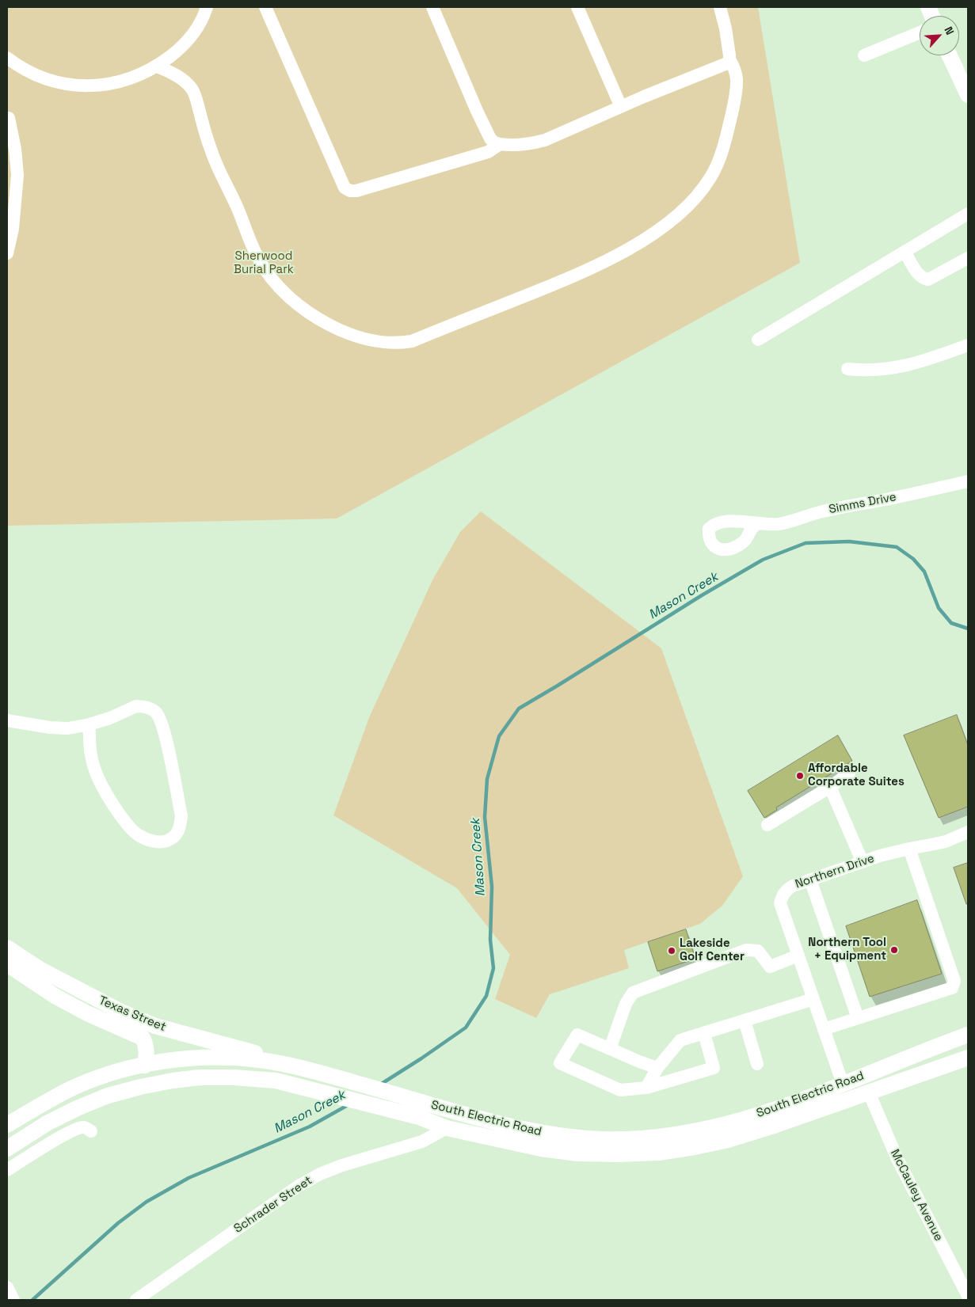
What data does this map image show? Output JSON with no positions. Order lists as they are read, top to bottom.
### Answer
{
  "streets": {
    "main road": ["Texas Street", "South Electric Road"],
    "street": [
      "Simms Drive",
      "Northern Drive",
      "McCauley Avenue",
      "Schrader Street"
    ]
  },
  "crossings": [
    ["Northern Drive", "South Electric Road"],
    ["Texas Street", "South Electric Road"],
    ["South Electric Road", "McCauley Avenue"],
    ["South Electric Road", "Schrader Street"]
  ],
  "water": ["Mason Creek"],
  "parks": ["Sherwood Burial Park"],
  "places": ["Affordable Corporate Suites", "Northern Tool + Equipment", "Lakeside Golf Center"],
  "north": "top right"
}
